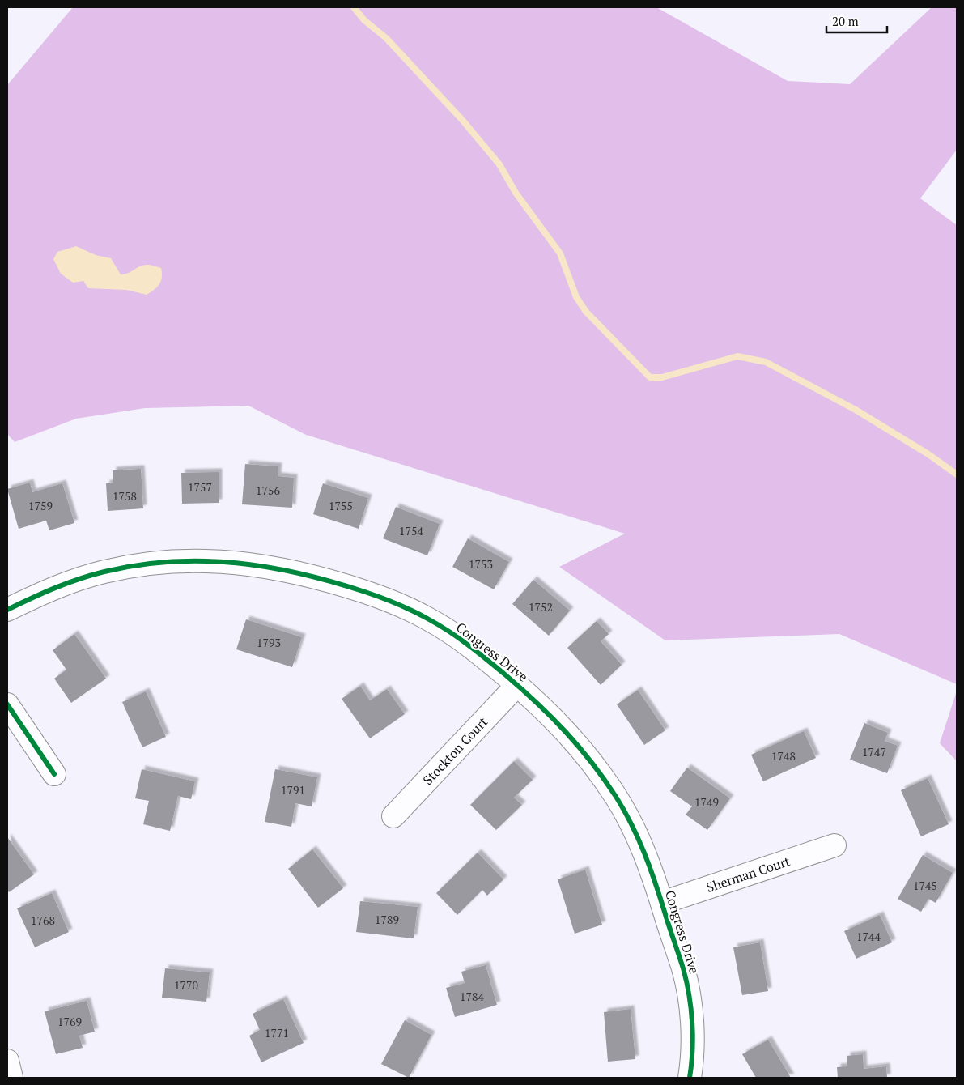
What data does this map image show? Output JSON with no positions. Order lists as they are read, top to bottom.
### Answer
{
  "streets": {
    "street": ["Congress Drive", "Stockton Court", "Sherman Court"]
  },
  "crossings": [
    ["Congress Drive", "Stockton Court"],
    ["Congress Drive", "Sherman Court"]
  ],
  "house_numbers": [
    "1757",
    "1756",
    "1758",
    "1759",
    "1755",
    "1754",
    "1753",
    "1752",
    "1793",
    "1747",
    "1748",
    "1791",
    "1749",
    "1745",
    "1789",
    "1768",
    "1744",
    "1770",
    "1784",
    "1769",
    "1771"
  ],
  "scale_bar": "20 m"
}
